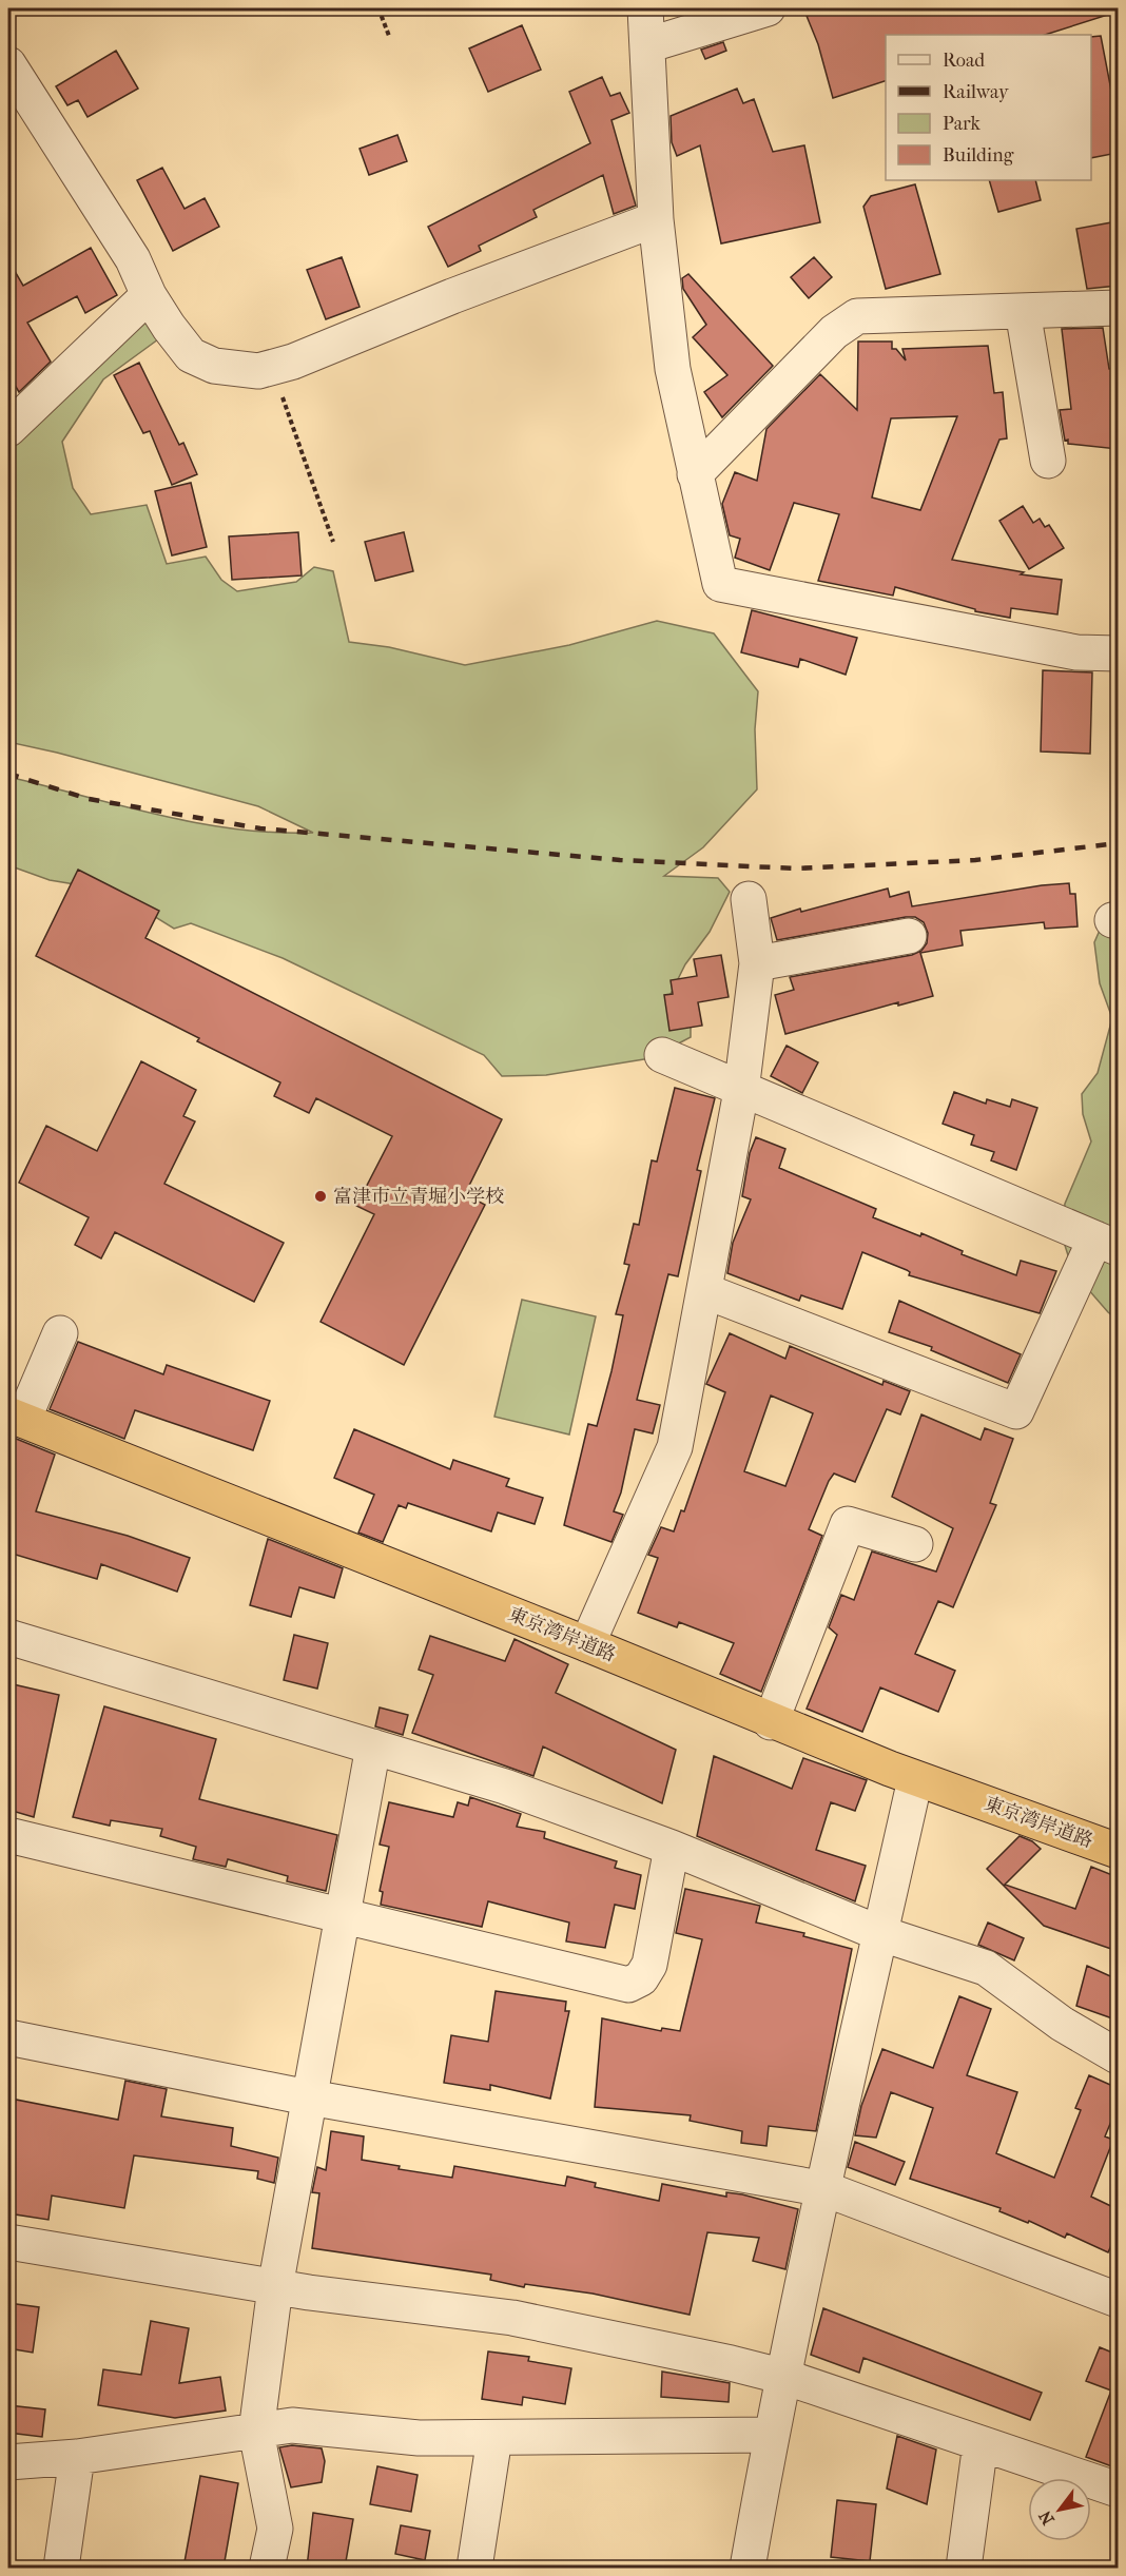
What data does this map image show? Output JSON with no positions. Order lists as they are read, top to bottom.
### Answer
{
  "streets": {
    "highway": ["東京湾岸道路"]
  },
  "places": ["富津市立青堀小学校"],
  "legend": [
    "Road",
    "Railway",
    "Park",
    "Building"
  ],
  "north": "bottom left"
}
